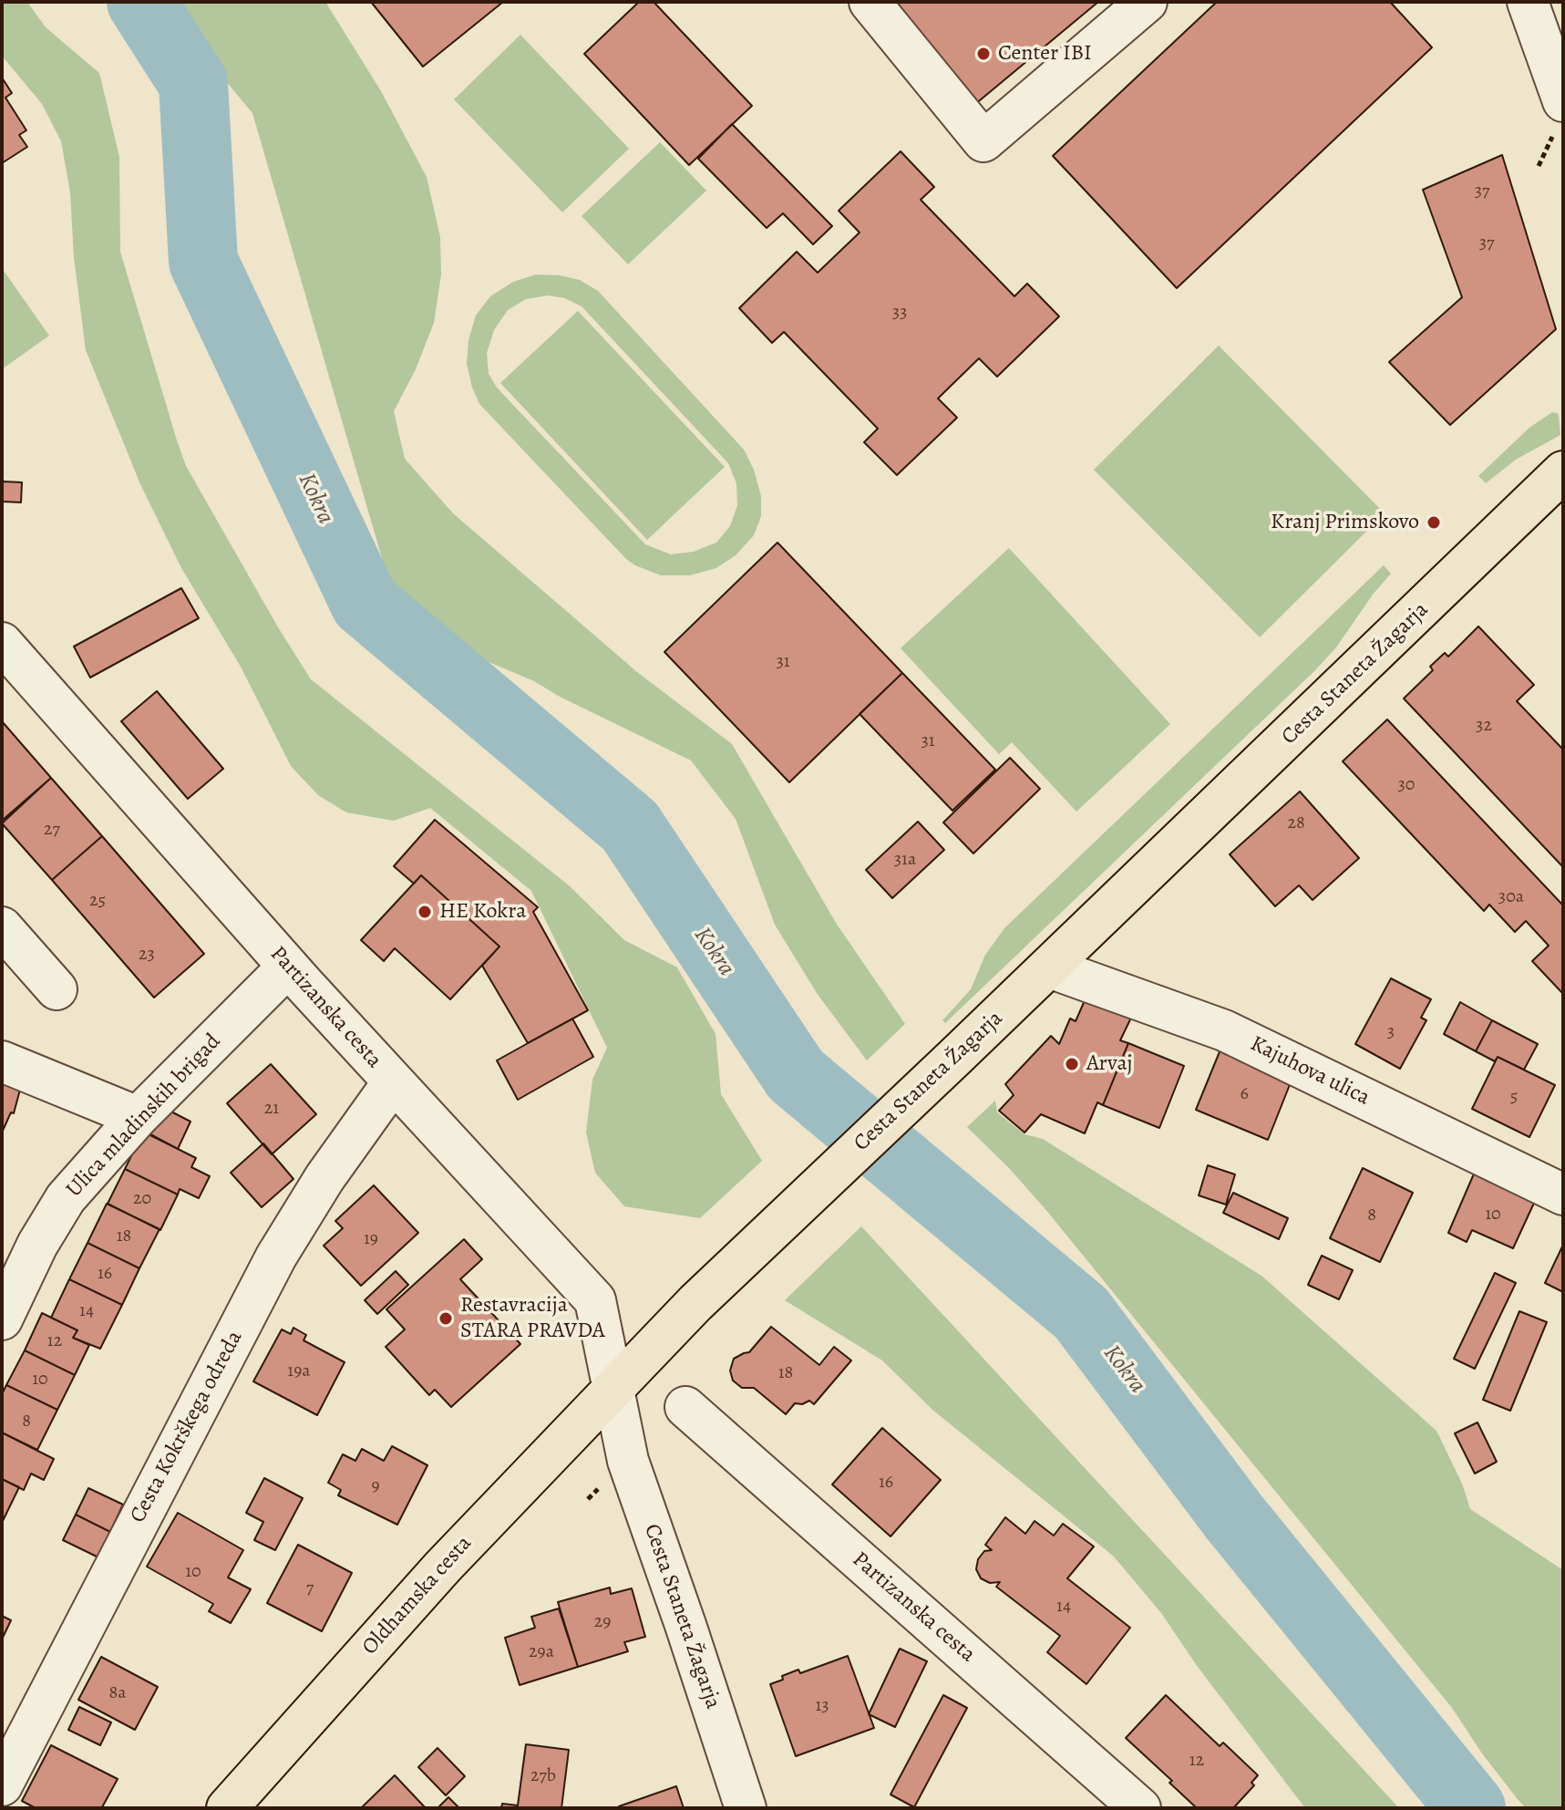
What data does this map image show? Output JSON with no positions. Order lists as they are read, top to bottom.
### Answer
{
  "streets": {
    "main road": ["Cesta Staneta Žagarja", "Oldhamska cesta"],
    "street": [
      "Partizanska cesta",
      "Kajuhova ulica",
      "Ulica mladinskih brigad",
      "Cesta Kokrškega odreda"
    ]
  },
  "crossings": [
    ["Cesta Staneta Žagarja", "Partizanska cesta"],
    ["Cesta Staneta Žagarja", "Kajuhova ulica"],
    ["Cesta Staneta Žagarja", "Oldhamska cesta"],
    ["Partizanska cesta", "Ulica mladinskih brigad"],
    ["Partizanska cesta", "Cesta Kokrškega odreda"],
    ["Partizanska cesta", "Oldhamska cesta"]
  ],
  "water": ["Kokra"],
  "places": [
    "Center IBI",
    "Kranj Primskovo",
    "HE Kokra",
    "Arvaj",
    "Restavracija STARA PRAVDA"
  ],
  "house_numbers": [
    "37",
    "37",
    "33",
    "31",
    "32",
    "31",
    "30",
    "28",
    "27",
    "31a",
    "30a",
    "25",
    "23",
    "3",
    "6",
    "5",
    "21",
    "20",
    "10",
    "8",
    "18",
    "19",
    "16",
    "14",
    "12",
    "19a",
    "18",
    "10",
    "8",
    "16",
    "9",
    "10",
    "7",
    "14",
    "29",
    "29a",
    "8a",
    "13",
    "12",
    "27b"
  ]
}
